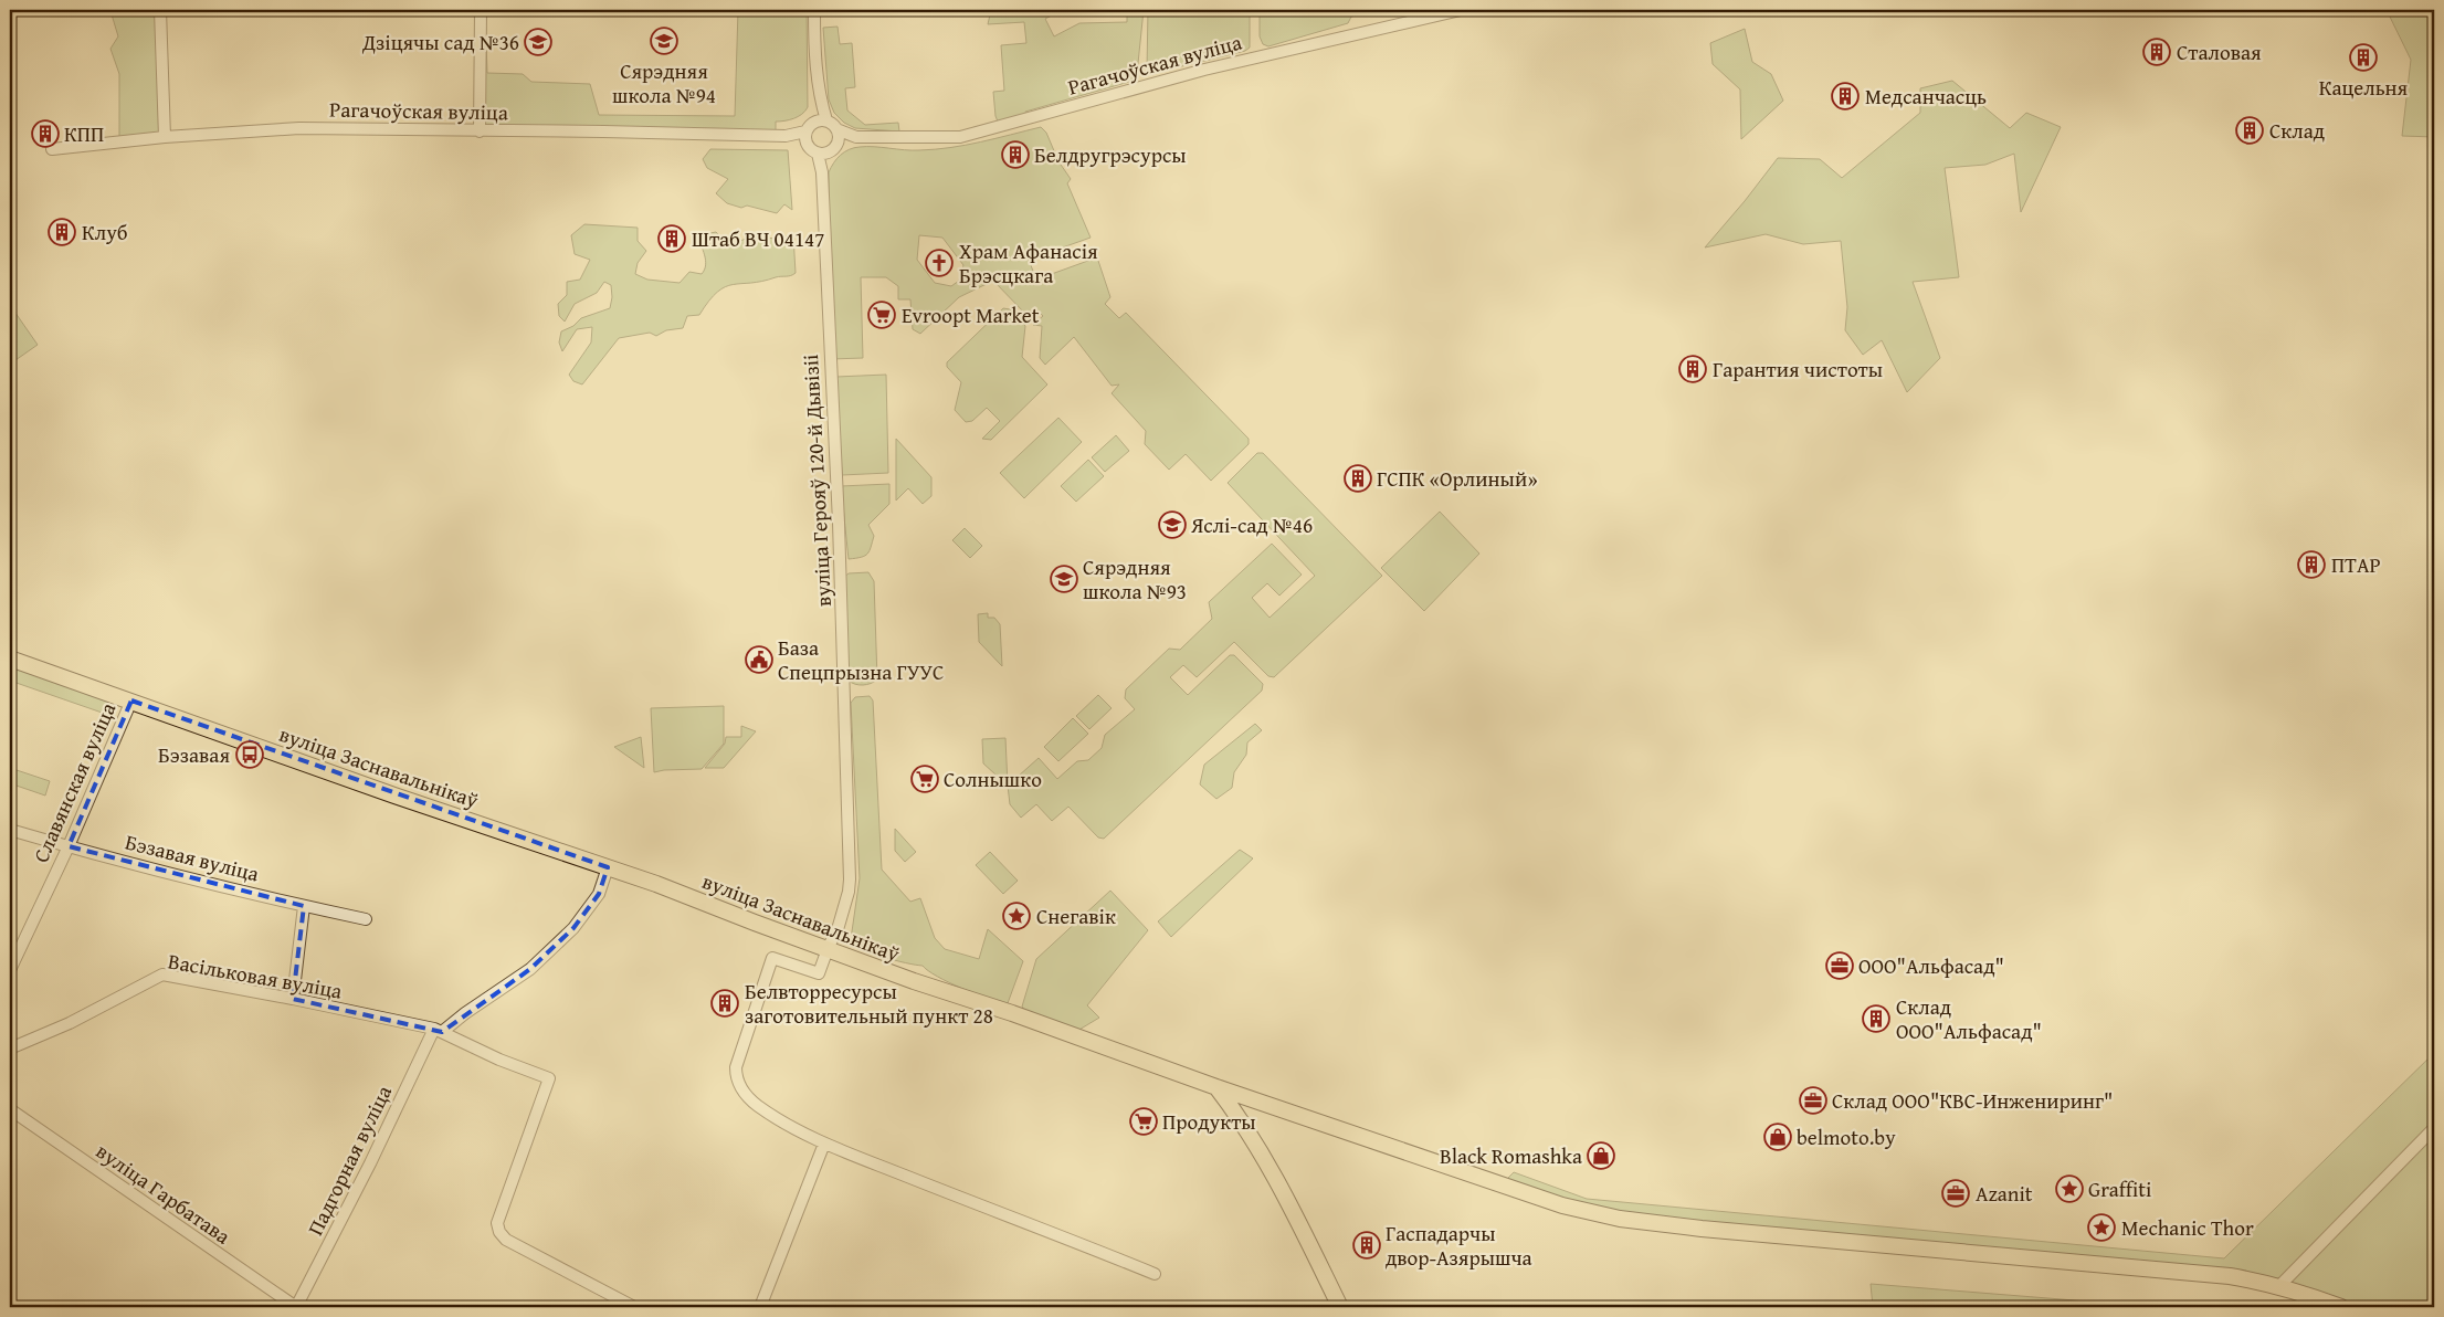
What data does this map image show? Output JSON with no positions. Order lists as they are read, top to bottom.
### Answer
{
  "streets": {
    "main road": ["вуліца Заснавальнікаў"],
    "street": [
      "Рагачоўская вуліца",
      "вуліца Герояў 120-й Дывізіі",
      "Славянская вуліца",
      "Бэзавая вуліца",
      "Васільковая вуліца",
      "Падгорная вуліца",
      "вуліца Гарбатава"
    ]
  },
  "crossings": [
    ["Рагачоўская вуліца", "вуліца Герояў 120-й Дывізіі"],
    ["вуліца Герояў 120-й Дывізіі", "вуліца Заснавальнікаў"],
    ["вуліца Заснавальнікаў", "Славянская вуліца"],
    ["Славянская вуліца", "Бэзавая вуліца"],
    ["Васільковая вуліца", "Падгорная вуліца"],
    ["Падгорная вуліца", "вуліца Гарбатава"]
  ],
  "places": {
    "school or university": [
      "Сярэдняя школа №94",
      "Дзіцячы сад №36",
      "Яслі-сад №46",
      "Сярэдняя школа №93"
    ],
    "building": [
      "Сталовая",
      "Кацельня",
      "Медсанчасць",
      "Склад",
      "КПП",
      "Белдругрэсурсы",
      "Клуб",
      "Штаб ВЧ 04147",
      "Гарантия чистоты",
      "ГСПК «Орлиный»",
      "ПТАР",
      "Белвторресурсы заготовительный пункт 28",
      "Склад ООО\"Альфасад\"",
      "Гаспадарчы двор-Азярышча"
    ],
    "church": ["Храм Афанасія Брэсцкага"],
    "supermarket": ["Evroopt Market", "Солнышко", "Продукты"],
    "public building": ["База Спецпрызна ГУУС"],
    "bus stop": ["Бэзавая"],
    "place": ["Снегавік", "Graffiti", "Mechanic Thor"],
    "office": ["ООО\"Альфасад\"", "Склад ООО\"КВС-Инжениринг\"", "Azanit"],
    "shop": ["belmoto.by", "Black Romashka"]
  }
}
